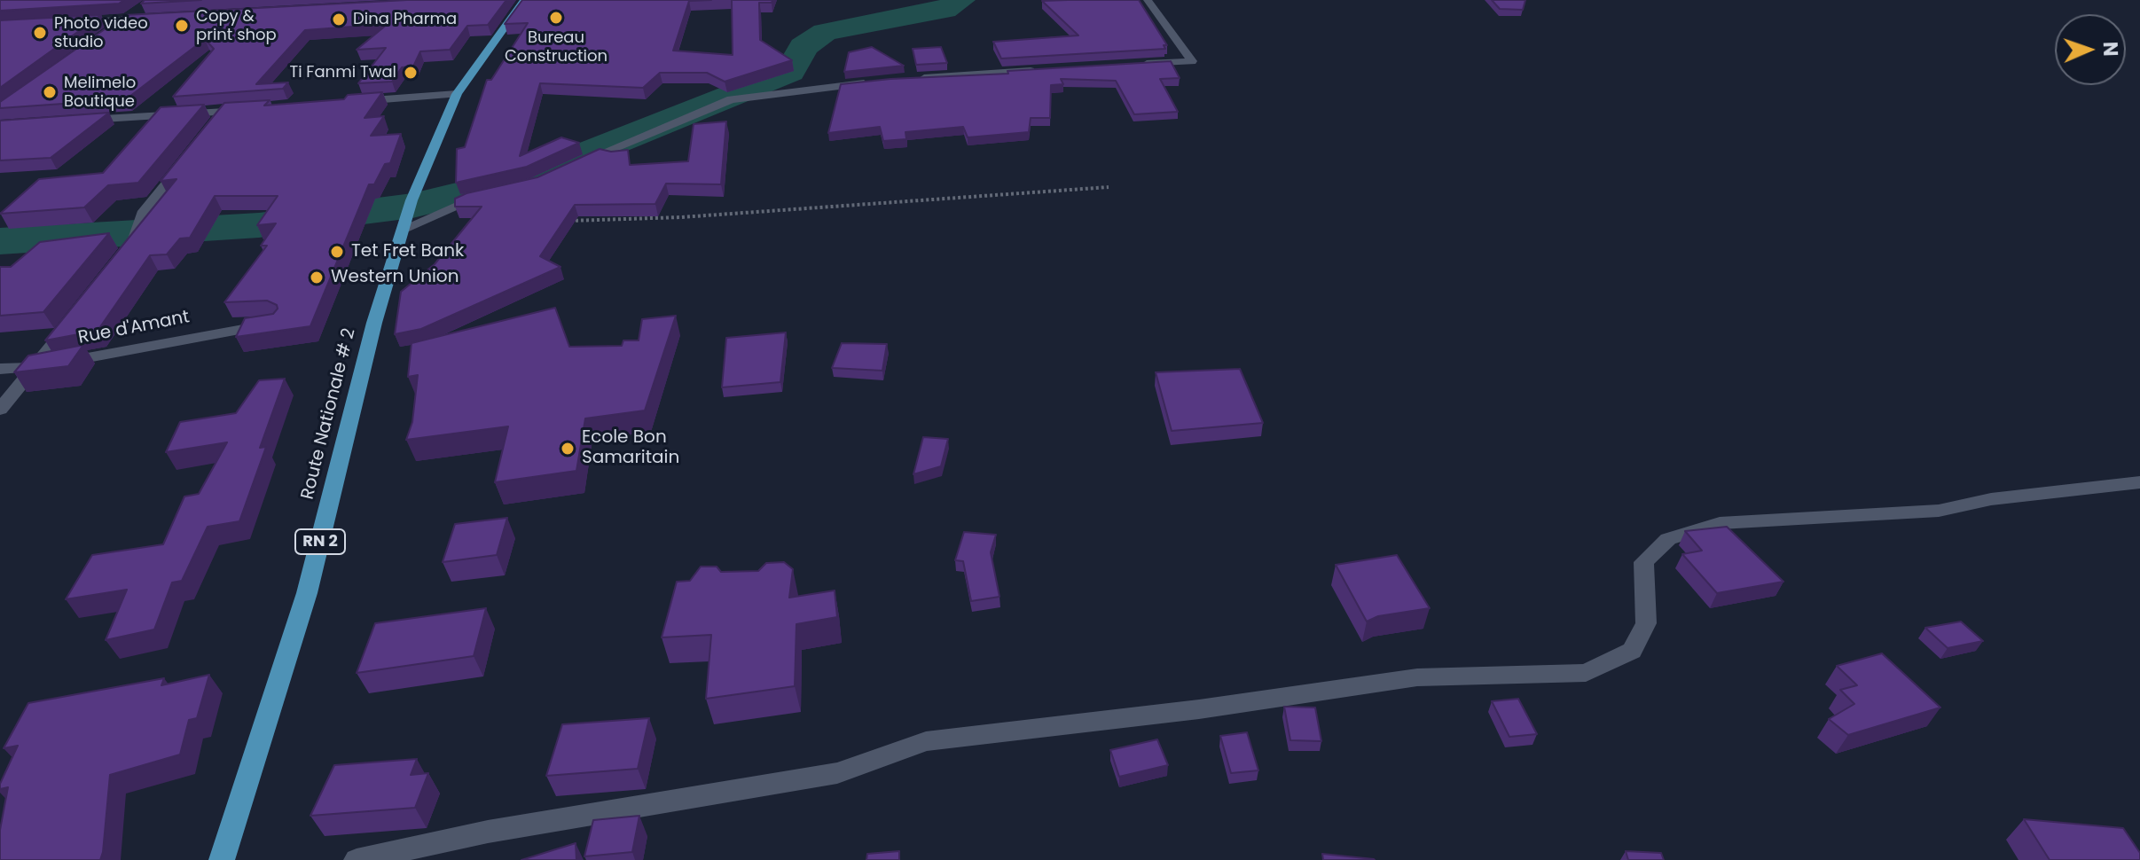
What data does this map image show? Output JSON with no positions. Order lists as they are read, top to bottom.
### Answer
{
  "streets": {
    "main road": ["Route Nationale # 2", "RN 2"],
    "street": ["Rue d'Amant"]
  },
  "places": [
    "Bureau Construction",
    "Dina Pharma",
    "Copy & print shop",
    "Photo video studio",
    "Ti Fanmi Twal",
    "Melimelo Boutique",
    "Tet Fret Bank",
    "Western Union",
    "Ecole Bon Samaritain"
  ],
  "north": "right"
}
